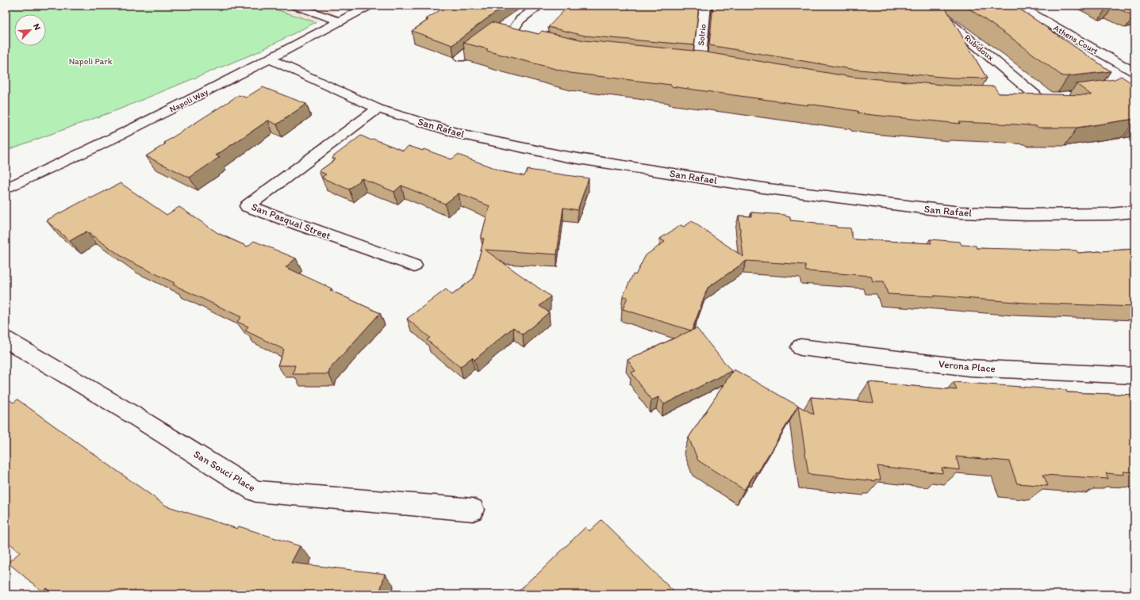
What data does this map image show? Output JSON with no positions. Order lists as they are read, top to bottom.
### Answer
{
  "streets": {
    "street": [
      "Solrio",
      "Athens Court",
      "Rubidoux",
      "Napoli Way",
      "San Rafael",
      "San Pasqual Street",
      "Verona Place",
      "San Souci Place"
    ]
  },
  "crossings": [
    ["Napoli Way", "San Rafael"],
    ["San Rafael", "San Pasqual Street"]
  ],
  "parks": ["Napoli Park"],
  "north": "top right"
}
